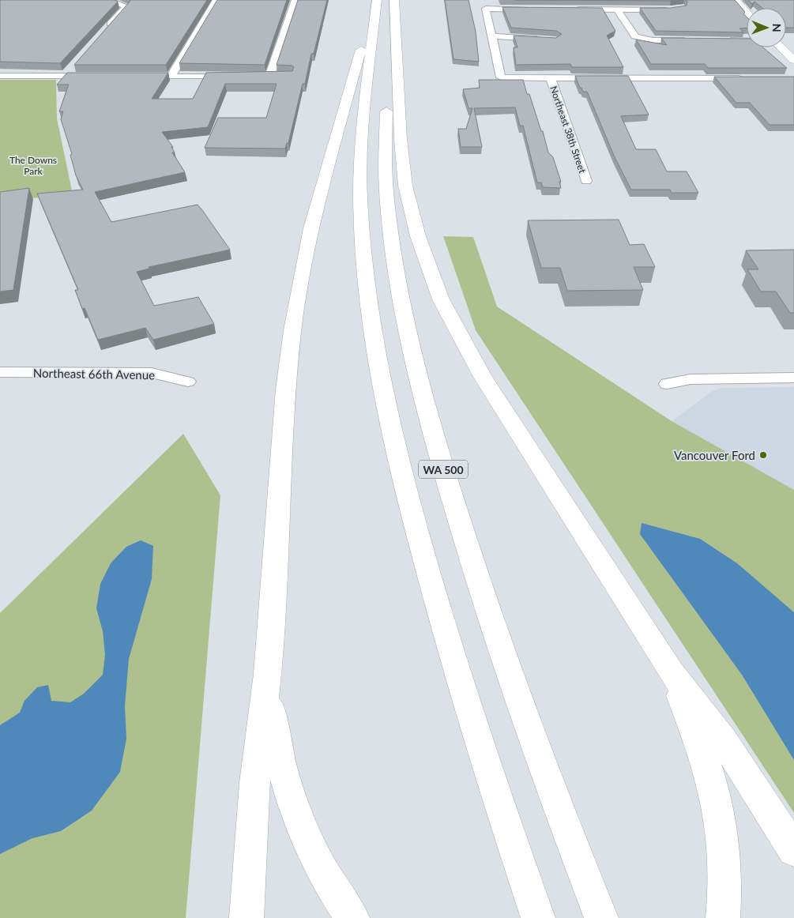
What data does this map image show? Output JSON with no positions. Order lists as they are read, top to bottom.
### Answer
{
  "streets": {
    "main road": ["WA 500"],
    "street": ["Northeast 38th Street", "Northeast 66th Avenue"]
  },
  "parks": ["The Downs Park"],
  "places": ["Vancouver Ford"],
  "north": "right"
}
